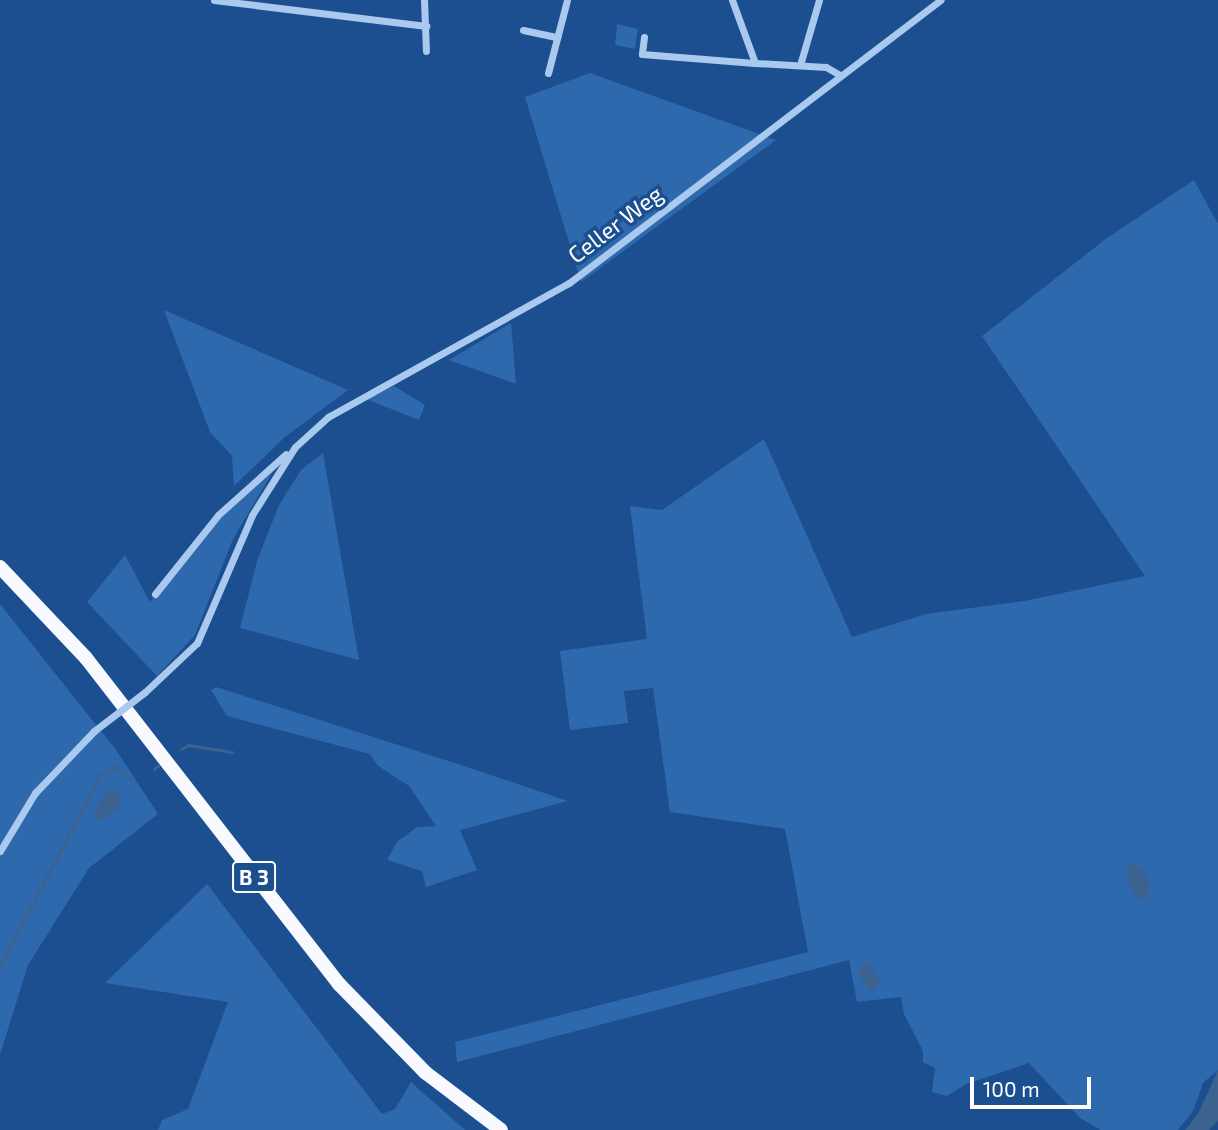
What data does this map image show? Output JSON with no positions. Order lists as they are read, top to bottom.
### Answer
{
  "streets": {
    "highway": ["B 3"],
    "street": ["Celler Weg"]
  },
  "scale_bar": "100 m"
}
